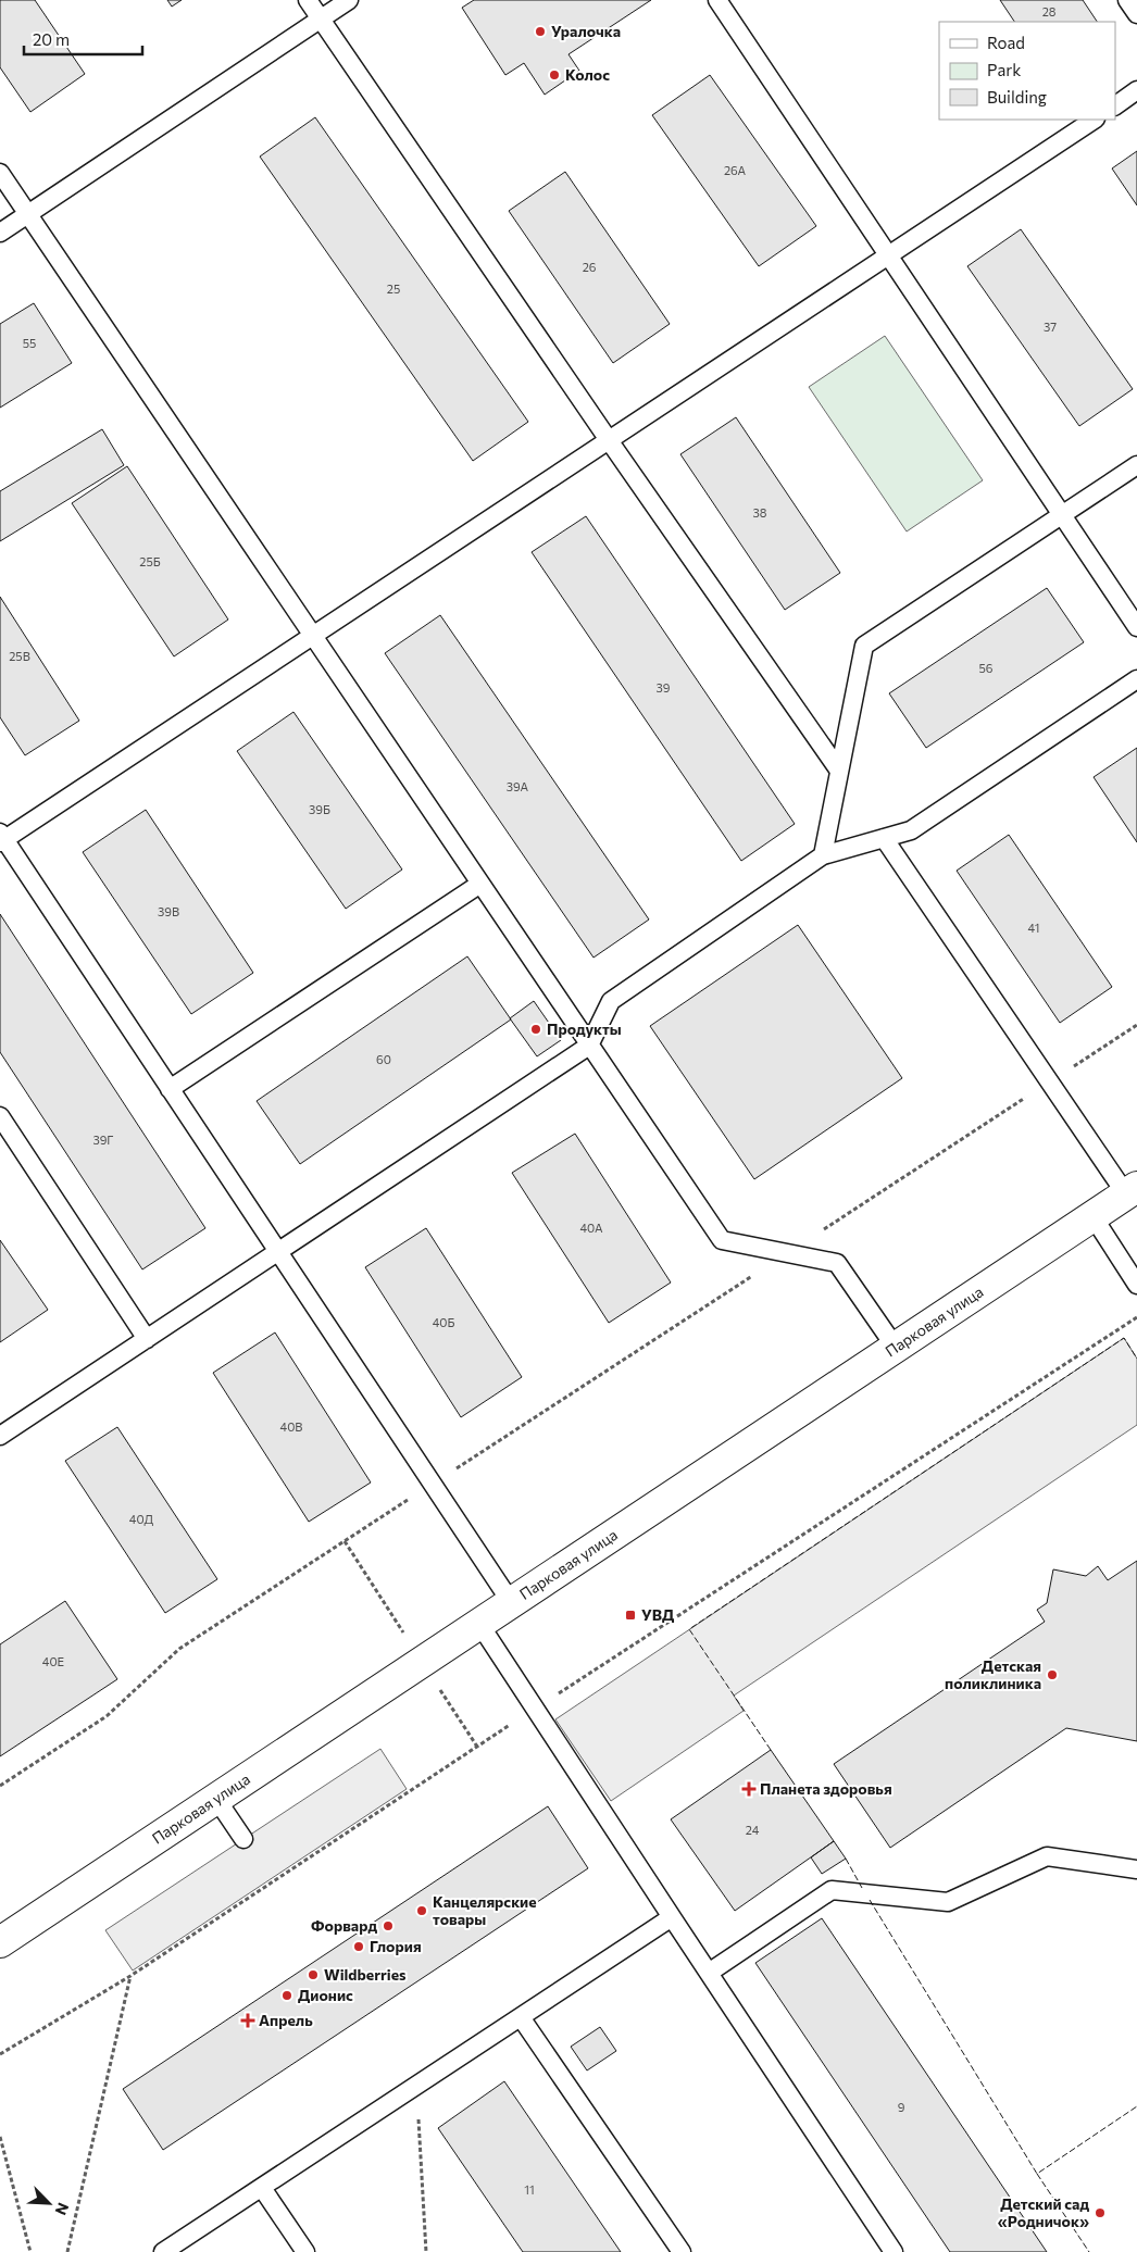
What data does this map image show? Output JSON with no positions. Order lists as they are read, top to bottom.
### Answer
{
  "streets": {
    "main road": ["Парковая улица"]
  },
  "places": {
    "other": [
      "Уралочка",
      "Колос",
      "Продукты",
      "Детская поликлиника",
      "Канцелярские товары",
      "Форвард",
      "Глория",
      "Wildberries",
      "Дионис",
      "Детский сад «Родничок»"
    ],
    "transit": ["УВД"],
    "health": ["Планета здоровья", "Апрель"]
  },
  "house_numbers": [
    "28",
    "26А",
    "26",
    "25",
    "37",
    "55",
    "38",
    "25Б",
    "25В",
    "56",
    "39",
    "39А",
    "39Б",
    "39В",
    "41",
    "60",
    "39Г",
    "40А",
    "40Б",
    "40В",
    "40Д",
    "40Е",
    "24",
    "9",
    "11"
  ],
  "legend": ["Road", "Park", "Building"],
  "scale_bar": "20 m",
  "north": "bottom right"
}
